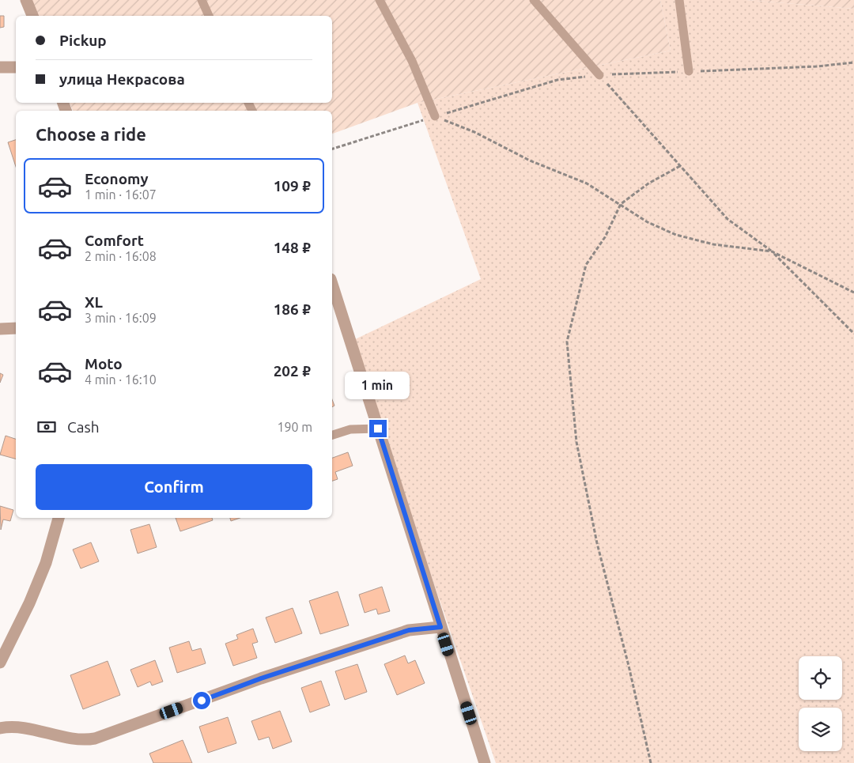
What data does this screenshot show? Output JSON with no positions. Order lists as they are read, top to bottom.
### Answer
{
  "page": {
    "banner": ["Pickup", "улица Некрасова"],
    "heading": "Choose a ride",
    "list": [
      {
        "name": "Economy",
        "note": "1 min · 16:07",
        "value": "109 ₽"
      },
      {
        "name": "Comfort",
        "note": "2 min · 16:08",
        "value": "148 ₽"
      },
      {
        "name": "XL",
        "note": "3 min · 16:09",
        "value": "186 ₽"
      },
      {
        "name": "Moto",
        "note": "4 min · 16:10",
        "value": "202 ₽"
      }
    ],
    "bubble": "1 min",
    "pay": ["Cash", "190 m"],
    "buttons": "Confirm"
  }
}
